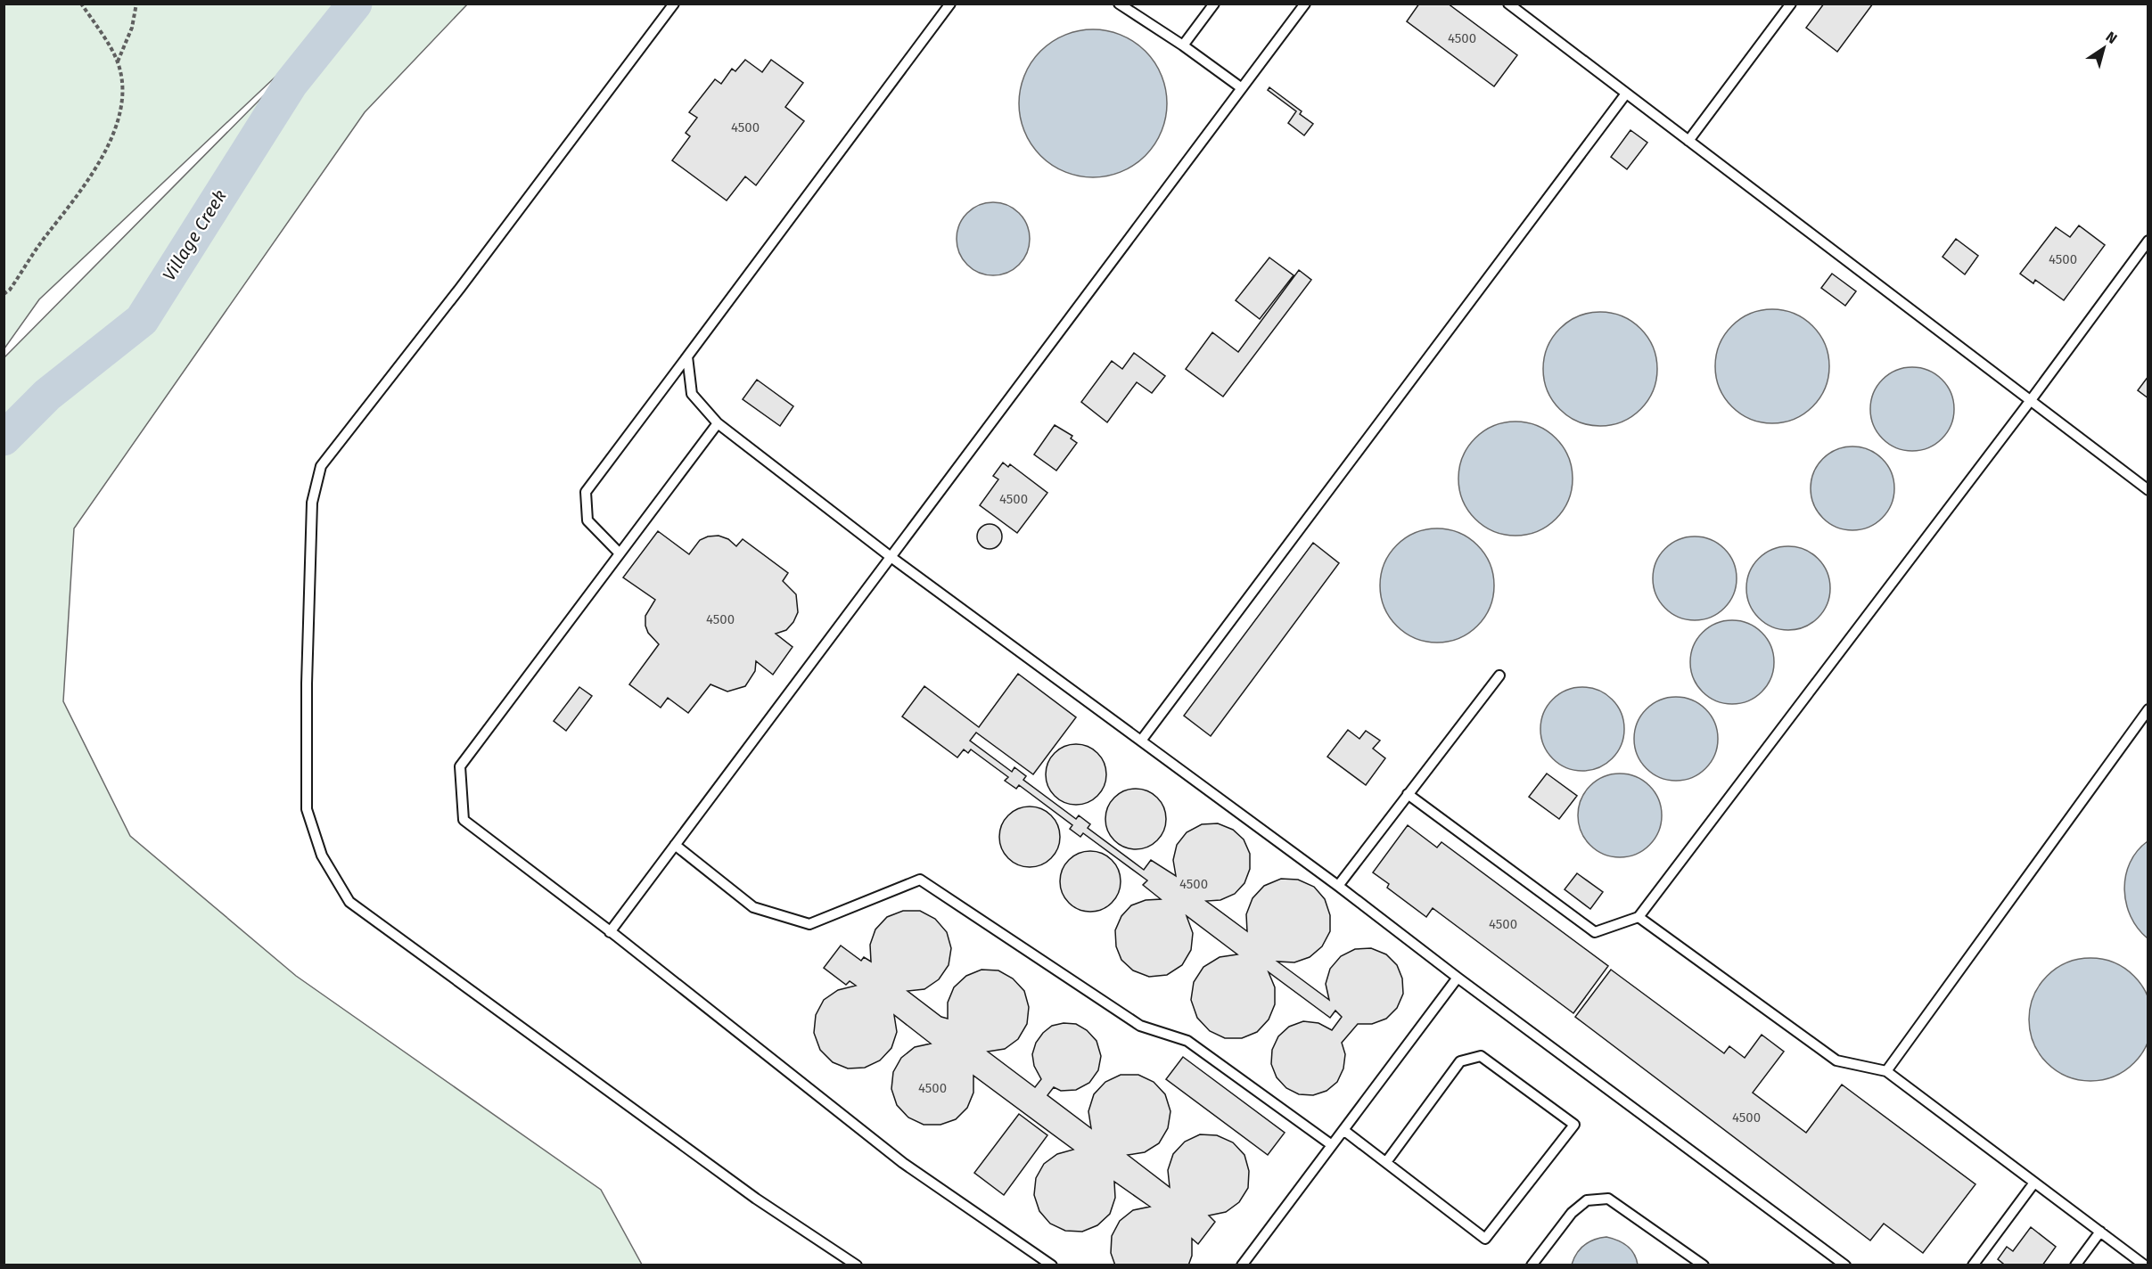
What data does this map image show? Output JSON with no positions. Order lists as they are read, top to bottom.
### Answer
{
  "water": ["Village Creek"],
  "house_numbers": [
    "4500",
    "4500",
    "4500",
    "4500",
    "4500",
    "4500",
    "4500",
    "4500",
    "4500"
  ],
  "north": "top right"
}
